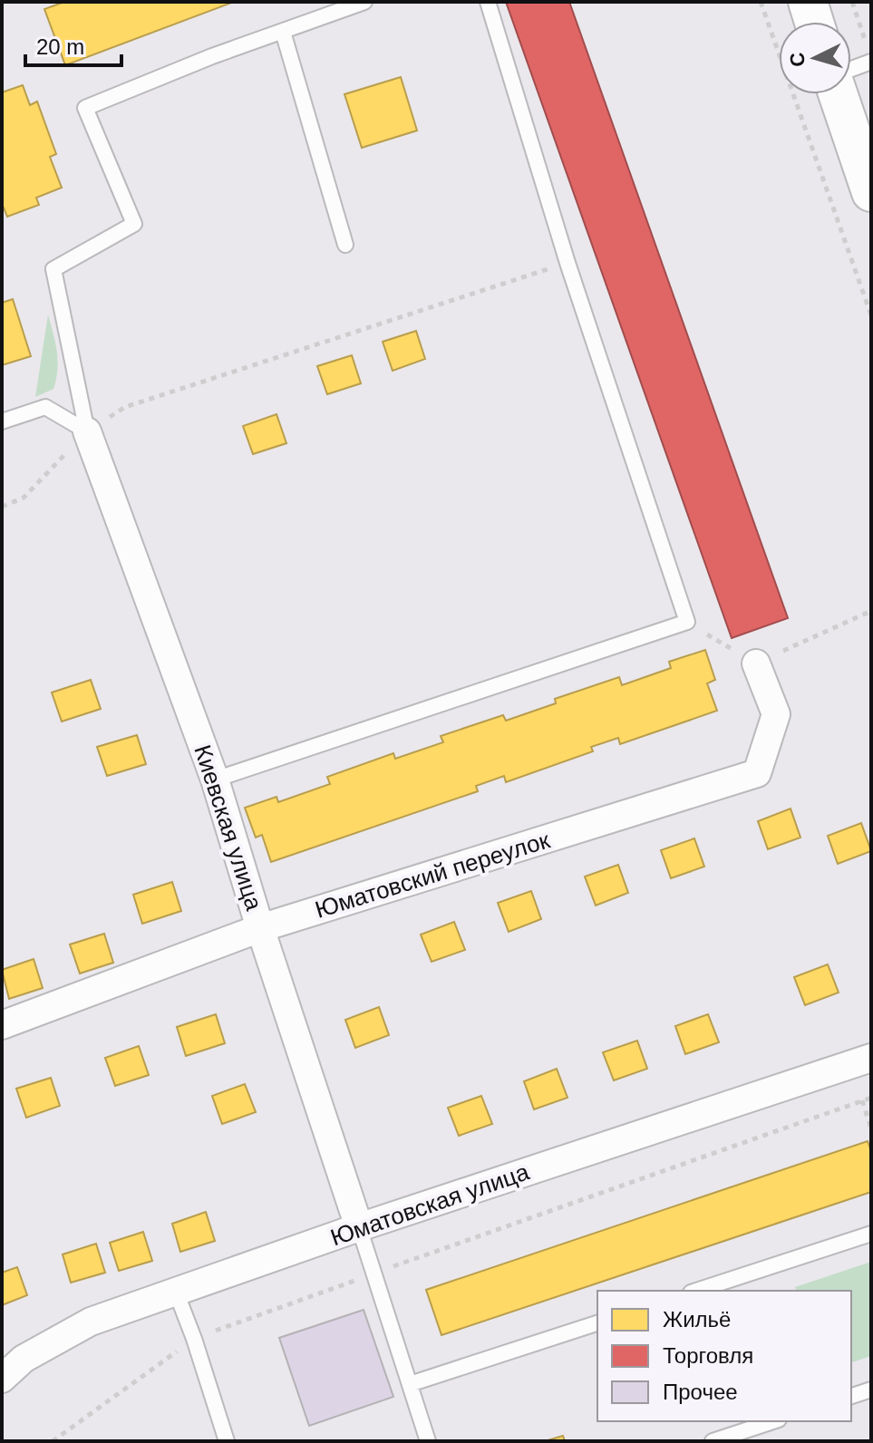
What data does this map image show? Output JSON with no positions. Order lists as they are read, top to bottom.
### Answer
{
  "streets": {
    "street": ["Киевская улица", "Юматовский переулок", "Юматовская улица"]
  },
  "crossings": [
    ["Киевская улица", "Юматовский переулок"],
    ["Киевская улица", "Юматовская улица"]
  ],
  "legend": ["Жильё", "Торговля", "Прочее"],
  "scale_bar": "20 m",
  "north": "left"
}
